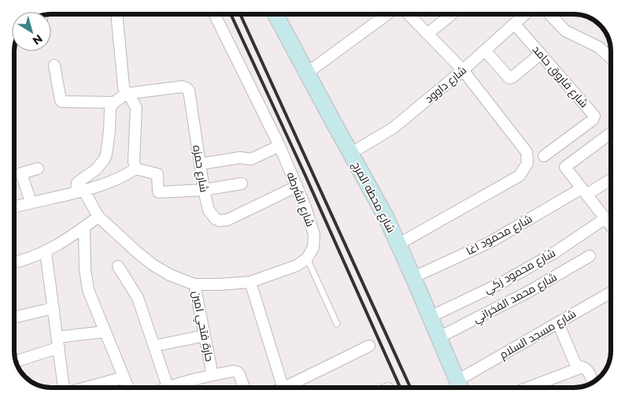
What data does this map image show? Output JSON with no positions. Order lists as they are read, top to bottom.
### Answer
{
  "streets": {
    "main road": ["شارع محطه المرج"],
    "street": [
      "شارع فاروق حامد",
      "شارع داوود",
      "شارع حمزه",
      "شارع الشرطه",
      "شارع محمود اغا",
      "شارع محمود زكي",
      "شارع محمد الفخراني",
      "حارة فتحي امين",
      "شارع مسجد السلام"
    ]
  },
  "crossings": [
    ["شارع فاروق حامد", "شارع داوود"],
    ["شارع داوود", "شارع محطه المرج"],
    ["شارع حمزه", "شارع الشرطه"],
    ["شارع محطه المرج", "شارع محمود اغا"],
    ["شارع محطه المرج", "شارع محمود زكي"],
    ["شارع محطه المرج", "شارع محمد الفخراني"],
    ["شارع محطه المرج", "شارع مسجد السلام"]
  ],
  "north": "bottom right"
}
